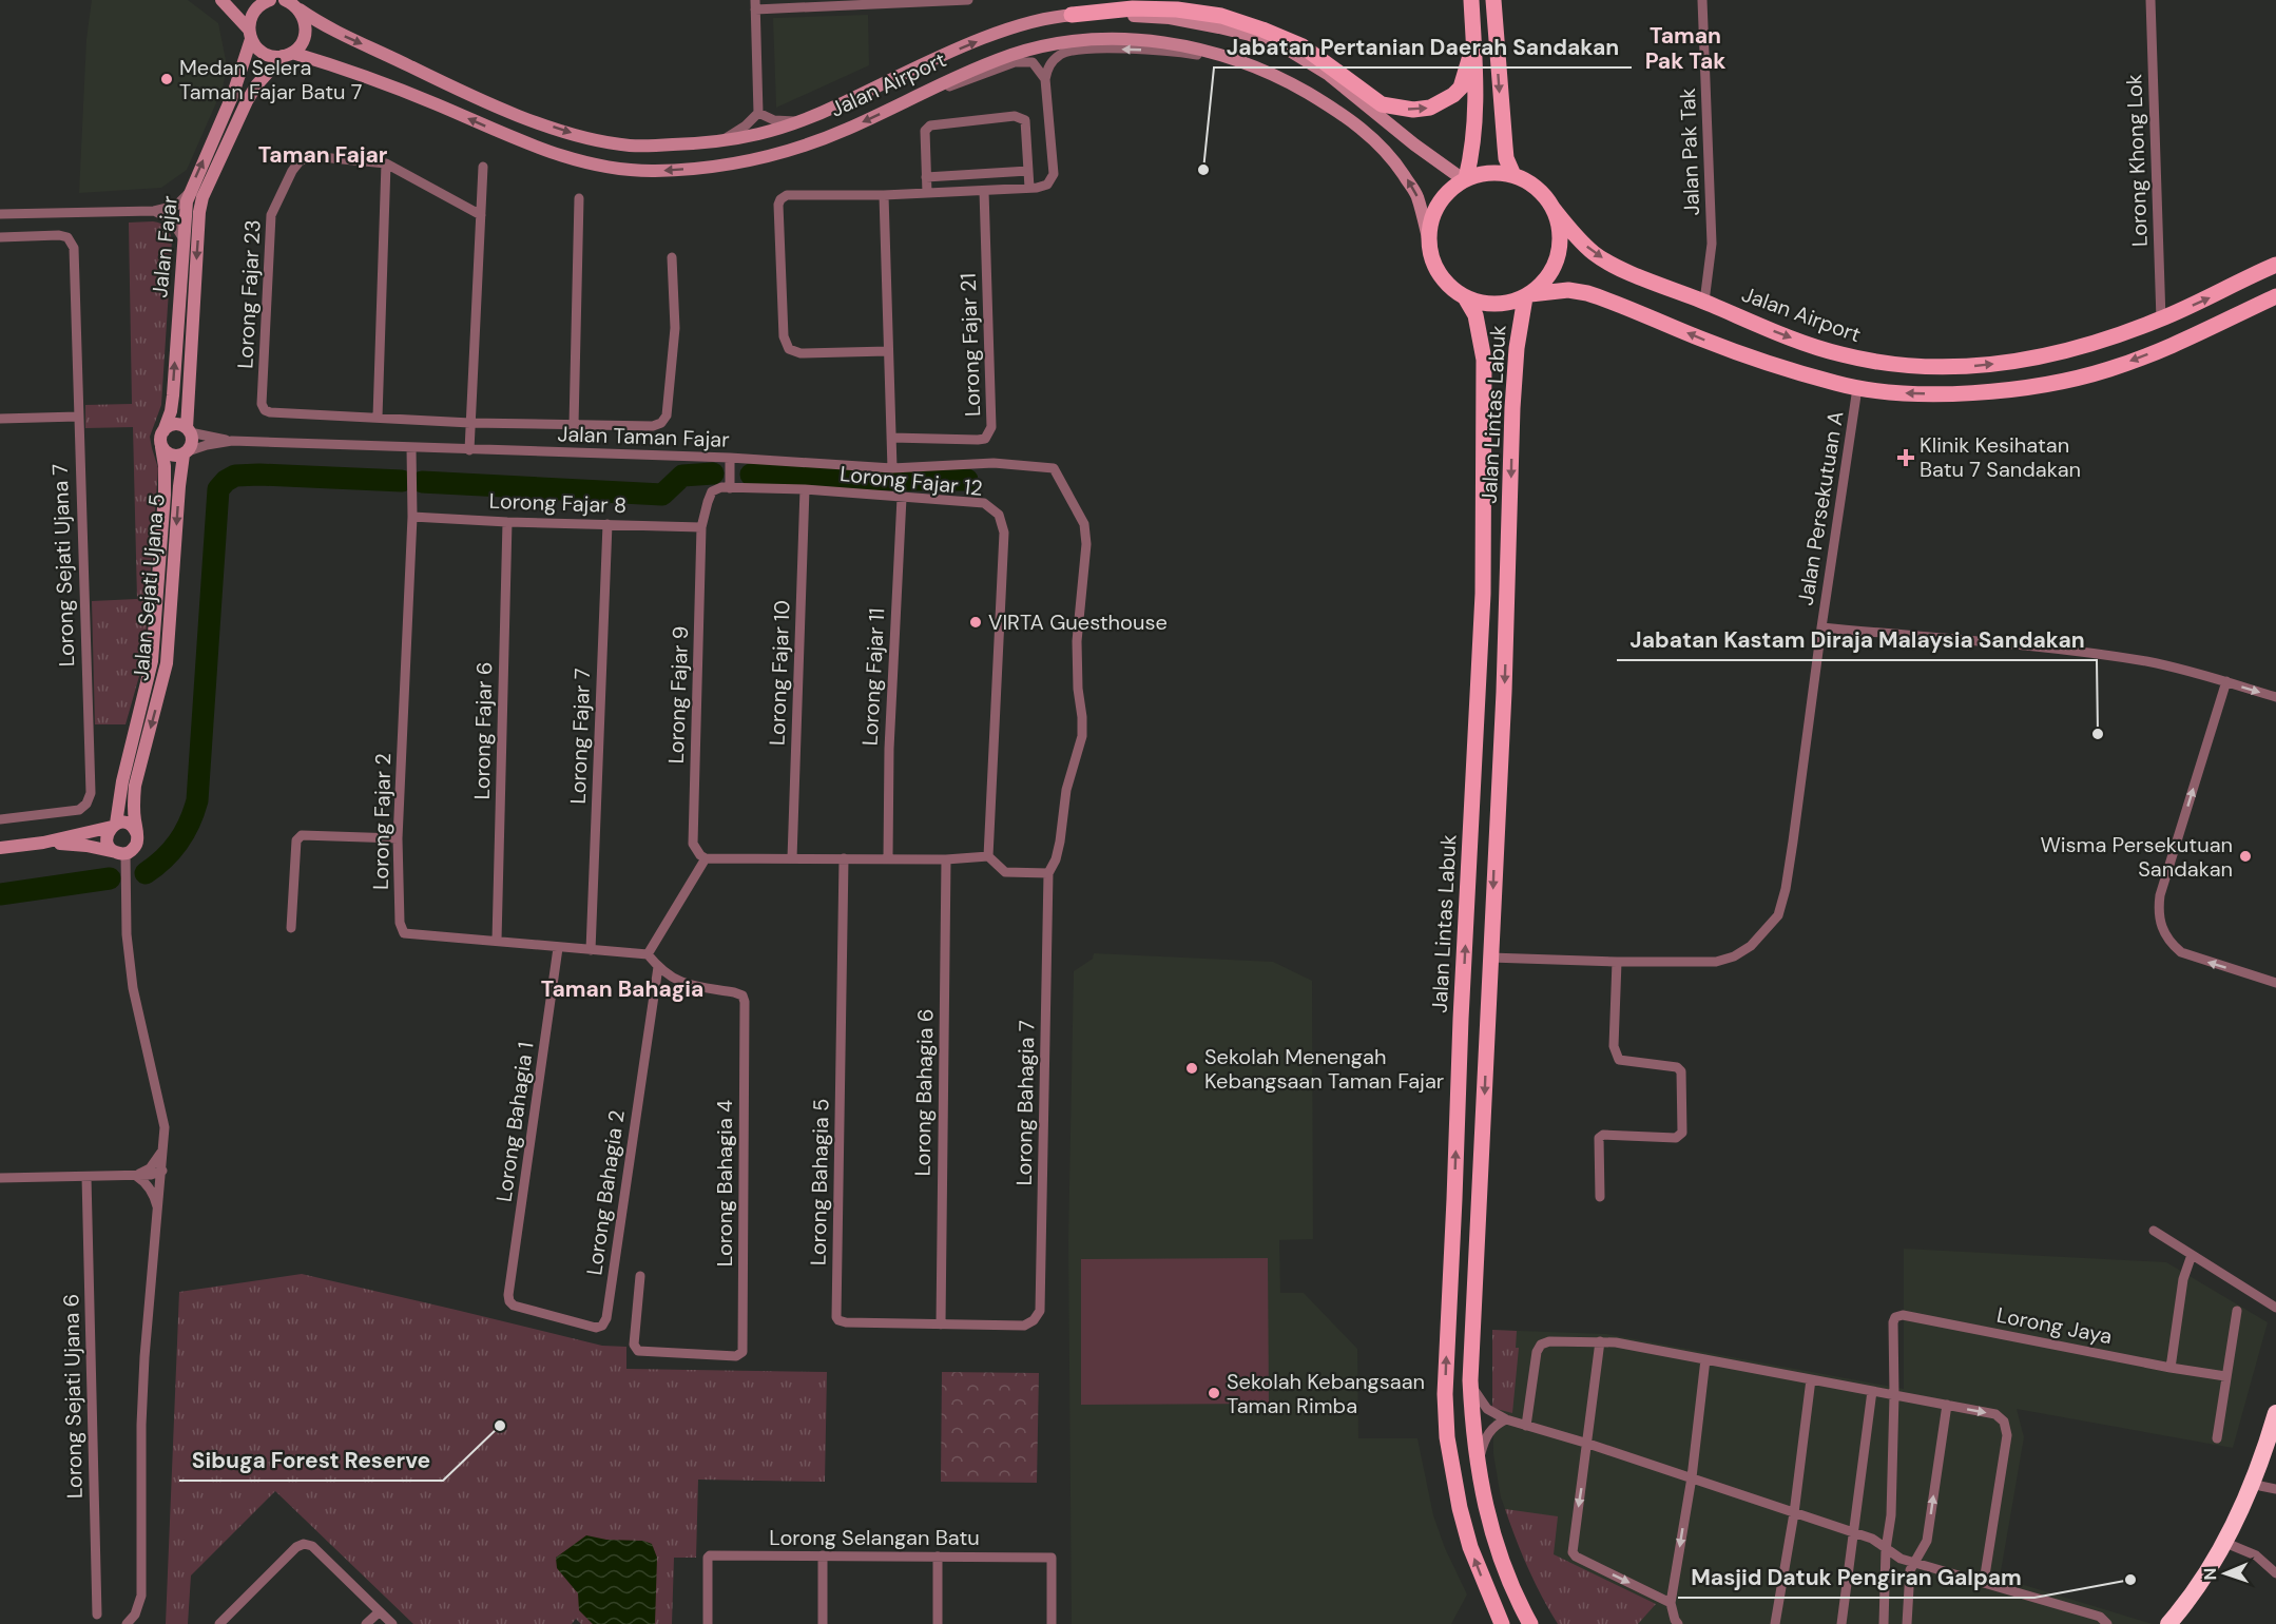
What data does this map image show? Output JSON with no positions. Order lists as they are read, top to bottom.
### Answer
{
  "streets": {
    "main road": [
      "Jalan Airport",
      "Jalan Fajar",
      "Jalan Lintas Labuk",
      "Jalan Sejati Ujana 5"
    ],
    "street": [
      "Jalan Pak Tak",
      "Lorong Khong Lok",
      "Lorong Fajar 23",
      "Lorong Fajar 21",
      "Jalan Taman Fajar",
      "Lorong Fajar 12",
      "Lorong Fajar 8",
      "Jalan Persekutuan A",
      "Lorong Sejati Ujana 7",
      "Lorong Fajar 10",
      "Lorong Fajar 11",
      "Lorong Fajar 9",
      "Lorong Fajar 6",
      "Lorong Fajar 7",
      "Lorong Fajar 2",
      "Lorong Bahagia 6",
      "Lorong Bahagia 7",
      "Lorong Bahagia 1",
      "Lorong Bahagia 5",
      "Lorong Bahagia 4",
      "Lorong Bahagia 2",
      "Lorong Jaya",
      "Lorong Sejati Ujana 6",
      "Lorong Selangan Batu"
    ]
  },
  "crossings": [
    ["Jalan Airport", "Jalan Pak Tak"],
    ["Jalan Airport", "Lorong Khong Lok"],
    ["Jalan Airport", "Jalan Fajar"],
    ["Jalan Airport", "Jalan Lintas Labuk"],
    ["Jalan Fajar", "Jalan Sejati Ujana 5"],
    ["Jalan Taman Fajar", "Lorong Fajar 2"],
    ["Jalan Taman Fajar", "Lorong Bahagia 7"],
    ["Lorong Fajar 12", "Lorong Fajar 10"],
    ["Lorong Fajar 12", "Lorong Fajar 11"],
    ["Lorong Fajar 8", "Lorong Fajar 9"],
    ["Lorong Fajar 8", "Lorong Fajar 6"],
    ["Lorong Fajar 8", "Lorong Fajar 7"],
    ["Lorong Fajar 8", "Lorong Fajar 2"],
    ["Lorong Fajar 6", "Lorong Fajar 2"],
    ["Lorong Fajar 7", "Lorong Fajar 2"],
    ["Lorong Fajar 2", "Lorong Bahagia 1"],
    ["Lorong Bahagia 6", "Lorong Bahagia 5"],
    ["Lorong Bahagia 7", "Lorong Bahagia 5"],
    ["Lorong Bahagia 1", "Lorong Bahagia 2"],
    ["Lorong Bahagia 4", "Lorong Bahagia 2"]
  ],
  "districts": ["Taman Pak Tak", "Taman Fajar", "Taman Bahagia"],
  "places": {
    "other": [
      "Medan Selera Taman Fajar Batu 7",
      "Jabatan Pertanian Daerah Sandakan",
      "VIRTA Guesthouse",
      "Jabatan Kastam Diraja Malaysia Sandakan",
      "Wisma Persekutuan Sandakan",
      "Sekolah Menengah Kebangsaan Taman Fajar",
      "Sekolah Kebangsaan Taman Rimba",
      "Sibuga Forest Reserve",
      "Masjid Datuk Pengiran Galpam"
    ],
    "health": ["Klinik Kesihatan Batu 7 Sandakan"]
  },
  "north": "left"
}
